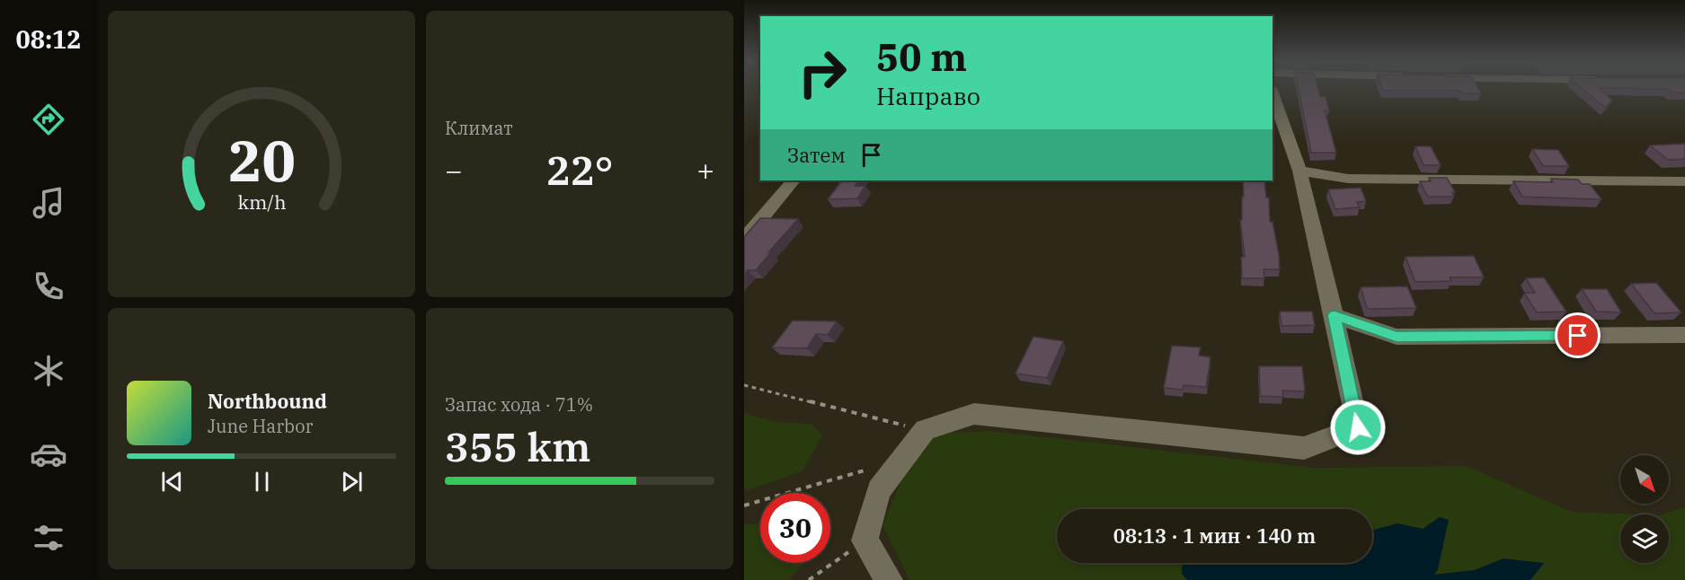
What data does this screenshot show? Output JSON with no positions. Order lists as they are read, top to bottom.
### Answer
{
  "north": "bottom right",
  "page": {
    "tabs": "08:12",
    "tile": [
      "Климат",
      ["Запас хода · 71%", "355 km"]
    ],
    "turn": ["50 m", "Направо"],
    "then": "Затем",
    "heat": ["−", "22°", "+"],
    "song": ["Northbound", "June Harbor"],
    "limit": "30",
    "trip": "08:13 · 1 мин · 140 m",
    "gauge": ["20", "km/h"]
  }
}
